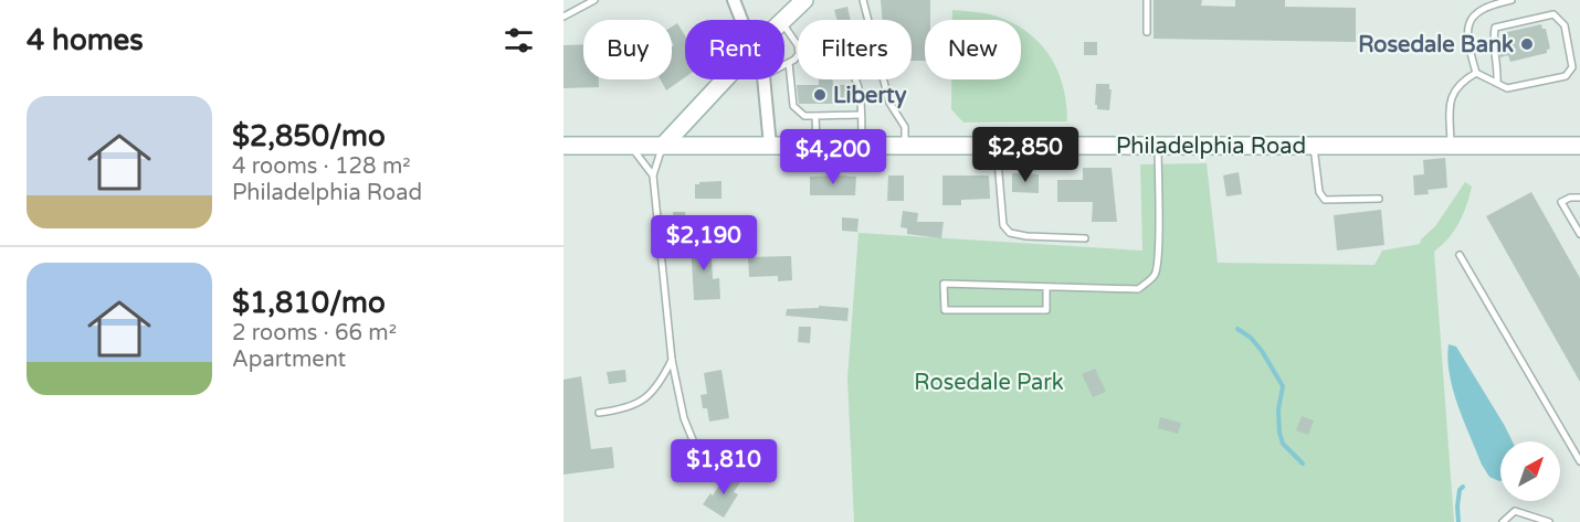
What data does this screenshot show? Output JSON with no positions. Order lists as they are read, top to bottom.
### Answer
{
  "streets": {
    "main road": ["Philadelphia Road"]
  },
  "parks": ["Rosedale Park"],
  "places": ["Rosedale Bank", "Liberty"],
  "north": "top right",
  "page": {
    "heading": "4 homes",
    "chip": [
      "Buy",
      "Rent",
      "Filters",
      "New"
    ],
    "list": [
      {
        "name": "$2,850/mo",
        "note": "4 rooms · 128 m² · Philadelphia Road"
      },
      {
        "name": "$1,810/mo",
        "note": "2 rooms · 66 m² · Apartment"
      }
    ],
    "price": [
      "$2,850",
      "$4,200",
      "$2,190",
      "$1,810"
    ]
  }
}
